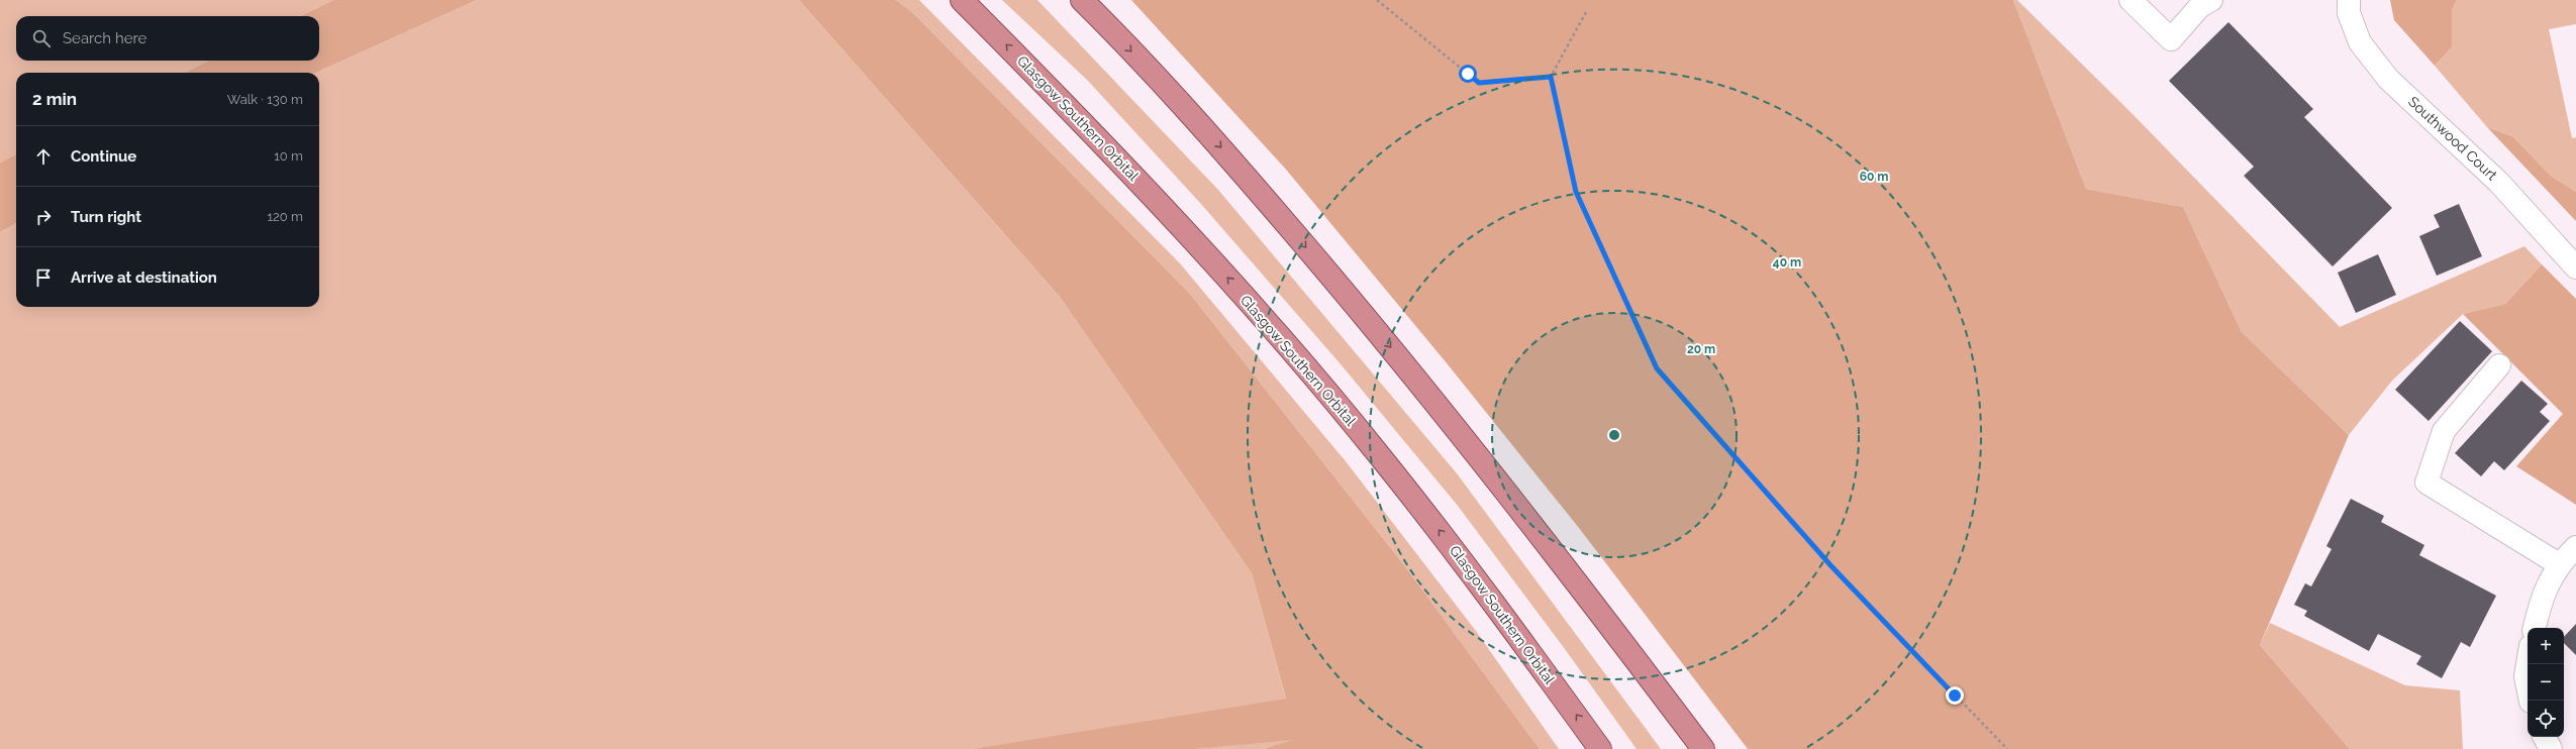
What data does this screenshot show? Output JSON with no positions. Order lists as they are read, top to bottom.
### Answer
{
  "streets": {
    "highway": ["Glasgow Southern Orbital"],
    "street": ["Southwood Court"]
  },
  "page": {
    "search": "Search here",
    "heading": ["2 min", "Walk · 130 m"],
    "list": [
      ["Continue", "10 m"],
      ["Turn right", "120 m"],
      "Arrive at destination"
    ],
    "map_buttons": ["+", "−"]
  },
  "rings": ["60 m", "40 m", "20 m"]
}
